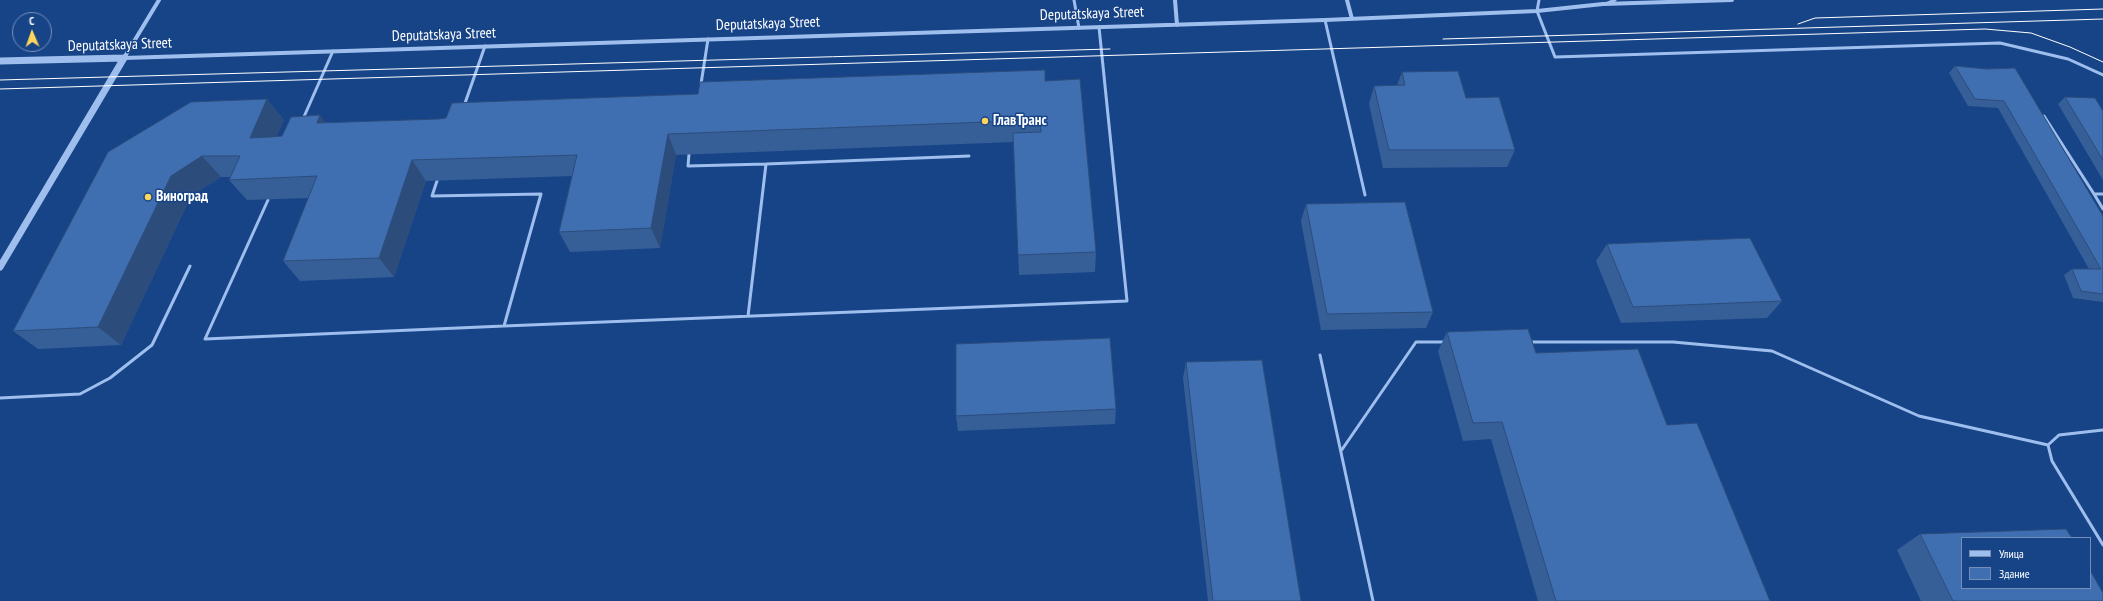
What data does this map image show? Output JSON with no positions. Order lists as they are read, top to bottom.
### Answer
{
  "streets": {
    "street": ["Deputatskaya Street"]
  },
  "places": ["ГлавТранс", "Виноград"],
  "legend": ["Улица", "Здание"],
  "north": "top"
}
